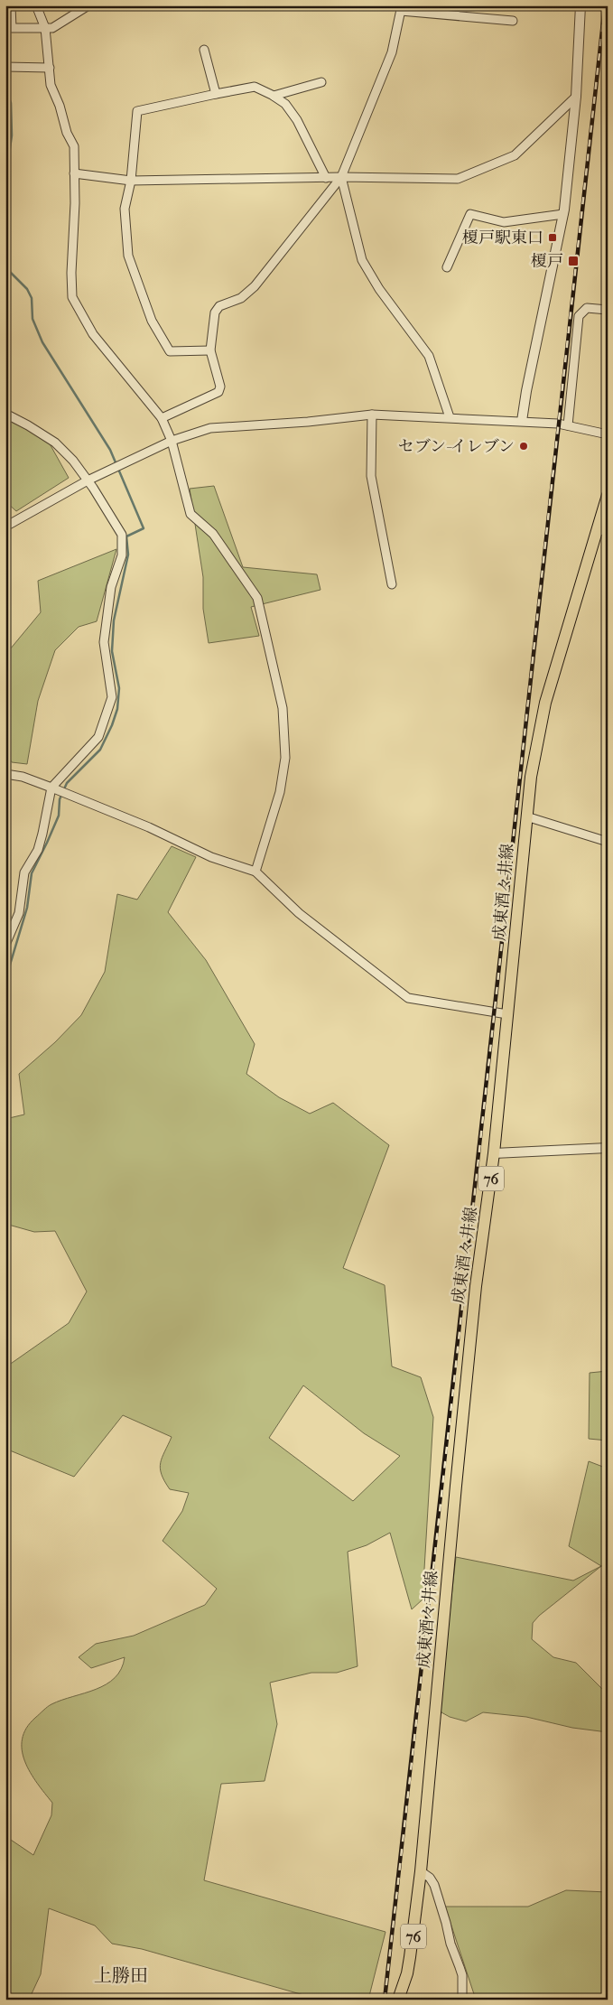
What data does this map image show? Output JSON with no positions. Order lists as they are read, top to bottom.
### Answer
{
  "streets": {
    "main road": ["成東酒々井線", "76"]
  },
  "districts": ["上勝田"],
  "places": {
    "transit": ["榎戸駅東口", "榎戸"],
    "other": ["セブン-イレブン"]
  }
}
